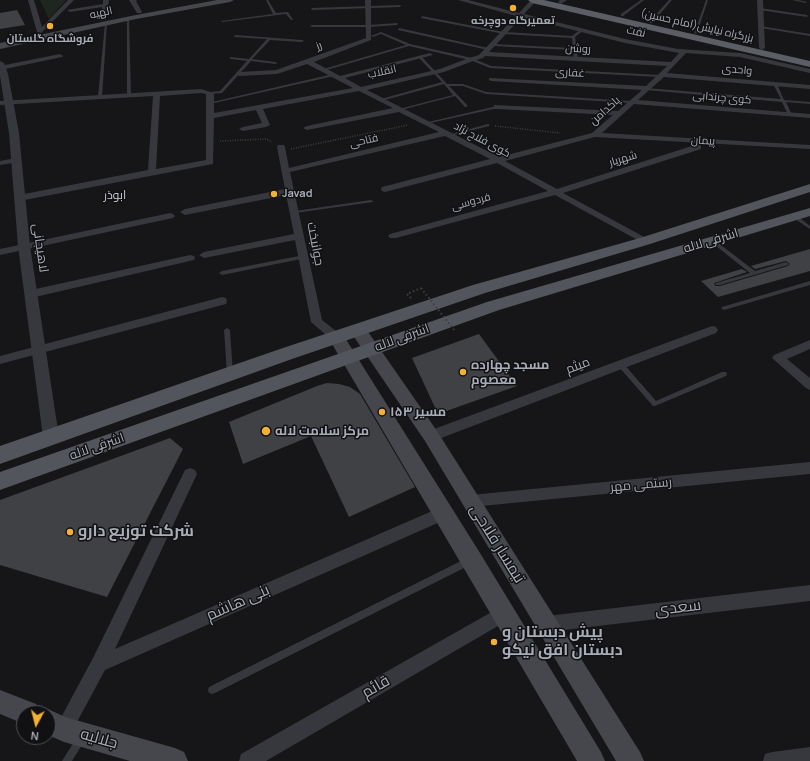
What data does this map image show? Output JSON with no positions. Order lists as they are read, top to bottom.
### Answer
{
  "streets": {
    "highway": ["بزرگراه نیایش(امام حسین)"],
    "main road": [
      "الهیه",
      "اشرفی لاله",
      "تیمسار فلاحی",
      "جلالیه"
    ],
    "street": [
      "نفت",
      "رز",
      "روشن",
      "واحدی",
      "انقلاب",
      "غفاری",
      "کوی چرندابی",
      "پاکدامن",
      "کوی فلاح نژاد",
      "فتاحی",
      "پیمان",
      "شهریار",
      "فردوسی",
      "جوانبخت",
      "لاهیجانی",
      "میثم",
      "رستمی مهر",
      "بنی هاشم",
      "سعدی",
      "قائم"
    ]
  },
  "crossings": [
    ["بزرگراه نیایش(امام حسین)", "نفت"],
    ["بزرگراه نیایش(امام حسین)", "انقلاب"],
    ["نفت", "انقلاب"],
    ["نفت", "پاکدامن"],
    ["رز", "کوی فلاح نژاد"],
    ["روشن", "انقلاب"],
    ["روشن", "پاکدامن"],
    ["واحدی", "پاکدامن"],
    ["انقلاب", "کوی فلاح نژاد"],
    ["غفاری", "پاکدامن"],
    ["کوی چرندابی", "پاکدامن"],
    ["پاکدامن", "کوی فلاح نژاد"],
    ["پاکدامن", "پیمان"],
    ["کوی فلاح نژاد", "فتاحی"],
    ["کوی فلاح نژاد", "شهریار"],
    ["کوی فلاح نژاد", "فردوسی"],
    ["کوی فلاح نژاد", "اشرفی لاله"],
    ["فتاحی", "جوانبخت"],
    ["شهریار", "فردوسی"],
    ["اشرفی لاله", "جوانبخت"],
    ["اشرفی لاله", "لاهیجانی"],
    ["اشرفی لاله", "تیمسار فلاحی"],
    ["جوانبخت", "تیمسار فلاحی"],
    ["میثم", "تیمسار فلاحی"],
    ["رستمی مهر", "تیمسار فلاحی"],
    ["تیمسار فلاحی", "بنی هاشم"],
    ["تیمسار فلاحی", "سعدی"],
    ["تیمسار فلاحی", "قائم"]
  ],
  "districts": ["ابوذر"],
  "places": [
    "تعمیرگاه دوچرخه",
    "فروشگاه گلستان",
    "Javad",
    "مسجد چهارده معصوم",
    "مسیر ۱۵۳",
    "مرکز سلامت لاله",
    "شرکت توزیع دارو",
    "پیش دبستان و دبستان افق نیکو"
  ],
  "north": "bottom"
}
